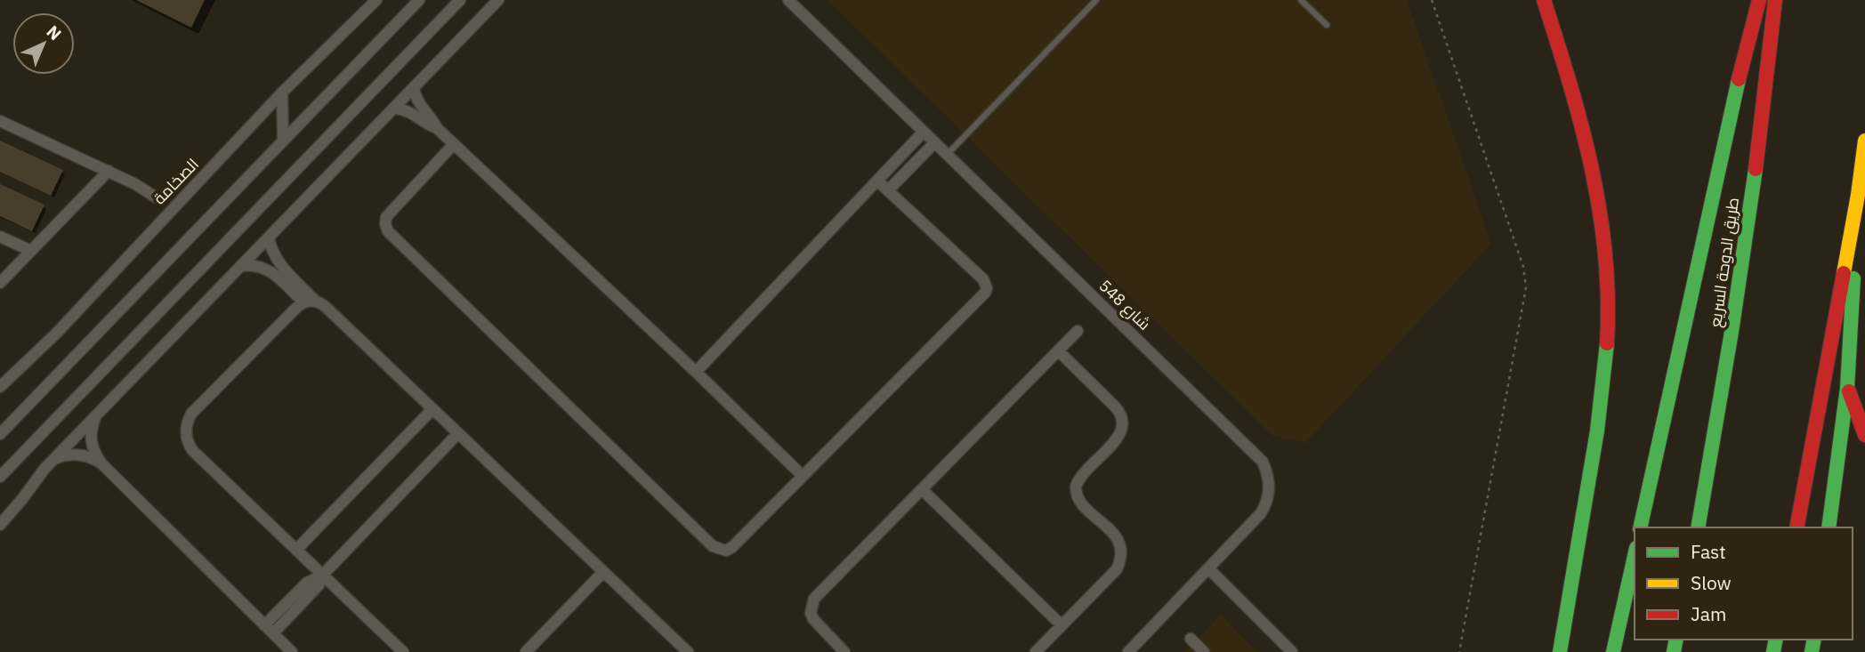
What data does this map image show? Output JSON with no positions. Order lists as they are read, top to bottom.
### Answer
{
  "streets": {
    "highway": ["طريق الدوحة السريع"],
    "street": ["الصخامة", "شارع 548"]
  },
  "legend": ["Fast", "Slow", "Jam"],
  "north": "top right"
}
